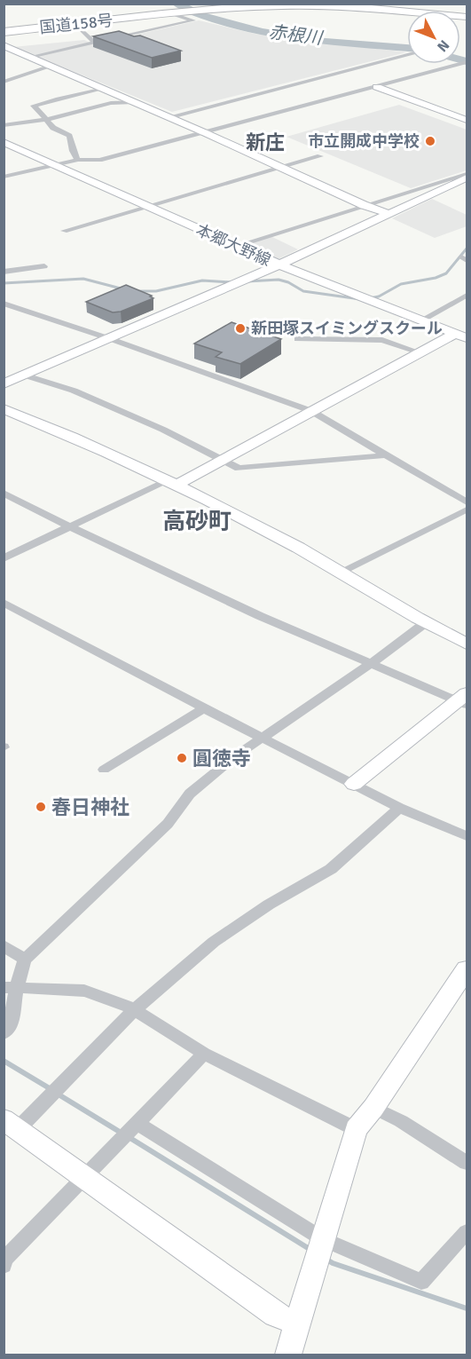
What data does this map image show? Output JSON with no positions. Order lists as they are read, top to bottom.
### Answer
{
  "streets": {
    "highway": ["国道158号"],
    "street": ["本郷大野線"]
  },
  "districts": ["新庄", "高砂町"],
  "water": ["赤根川"],
  "places": [
    "市立開成中学校",
    "新田塚スイミングスクール",
    "圓徳寺",
    "春日神社"
  ],
  "north": "bottom right"
}
